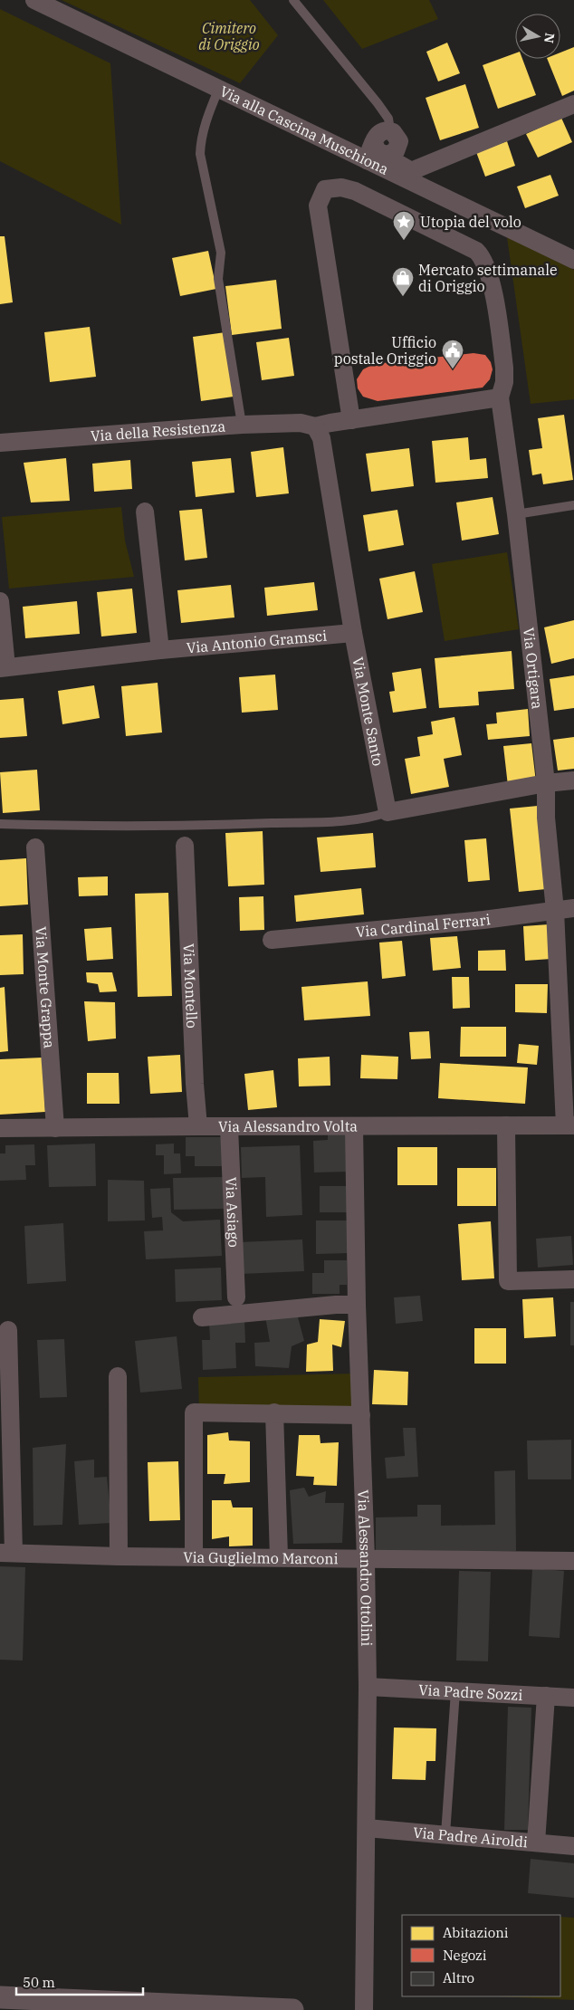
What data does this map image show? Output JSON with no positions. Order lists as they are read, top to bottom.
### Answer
{
  "streets": {
    "street": [
      "Via alla Cascina Muschiona",
      "Via della Resistenza",
      "Via Antonio Gramsci",
      "Via Ortigara",
      "Via Monte Santo",
      "Via Cardinal Ferrari",
      "Via Montello",
      "Via Monte Grappa",
      "Via Alessandro Volta",
      "Via Asiago",
      "Via Guglielmo Marconi",
      "Via Alessandro Ottolini",
      "Via Padre Sozzi",
      "Via Padre Airoldi"
    ]
  },
  "crossings": [
    ["Via della Resistenza", "Via Monte Santo"],
    ["Via Antonio Gramsci", "Via Monte Santo"],
    ["Via Ortigara", "Via Cardinal Ferrari"],
    ["Via Ortigara", "Via Alessandro Volta"],
    ["Via Montello", "Via Alessandro Volta"],
    ["Via Monte Grappa", "Via Alessandro Volta"],
    ["Via Alessandro Volta", "Via Asiago"],
    ["Via Alessandro Volta", "Via Alessandro Ottolini"],
    ["Via Guglielmo Marconi", "Via Alessandro Ottolini"],
    ["Via Alessandro Ottolini", "Via Padre Sozzi"],
    ["Via Alessandro Ottolini", "Via Padre Airoldi"]
  ],
  "parks": ["Cimitero di Origgio"],
  "places": {
    "place": ["Utopia del volo"],
    "shop": ["Mercato settimanale di Origgio"],
    "public building": ["Ufficio postale Origgio"]
  },
  "legend": ["Abitazioni", "Negozi", "Altro"],
  "scale_bar": "50 m",
  "north": "right"
}
